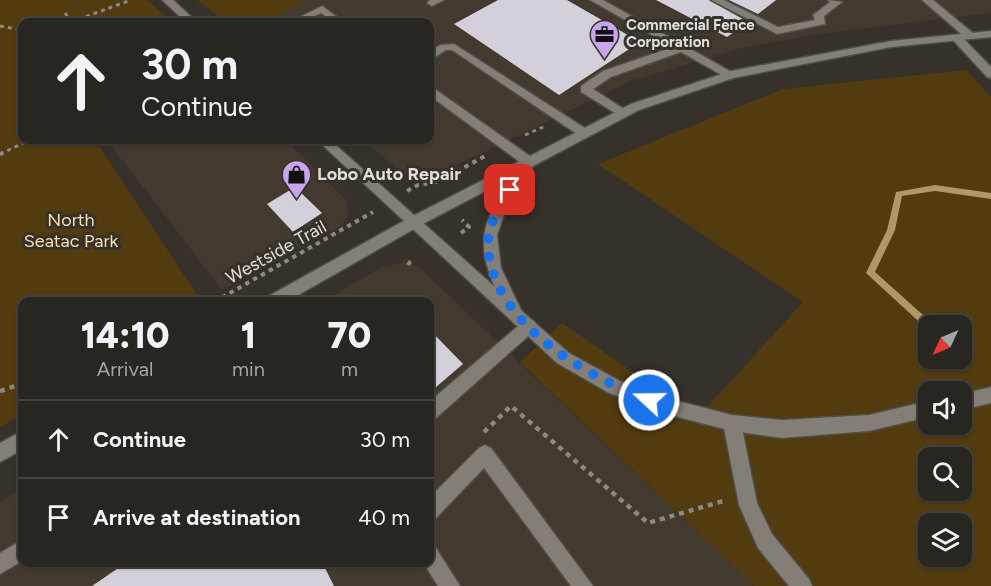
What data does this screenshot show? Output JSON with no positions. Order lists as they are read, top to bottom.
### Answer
{
  "streets": {
    "path": ["Westside Trail"]
  },
  "parks": ["North Seatac Park"],
  "places": {
    "office": ["Commercial Fence Corporation"],
    "shop": ["Lobo Auto Repair"]
  },
  "north": "bottom left",
  "page": {
    "turn": ["30 m", "Continue"],
    "eta": [
      "14:10",
      "Arrival",
      "1",
      "min",
      "70",
      "m"
    ],
    "list": [
      {
        "name": "Continue",
        "value": "30 m"
      },
      {
        "name": "Arrive at destination",
        "value": "40 m"
      }
    ]
  }
}
